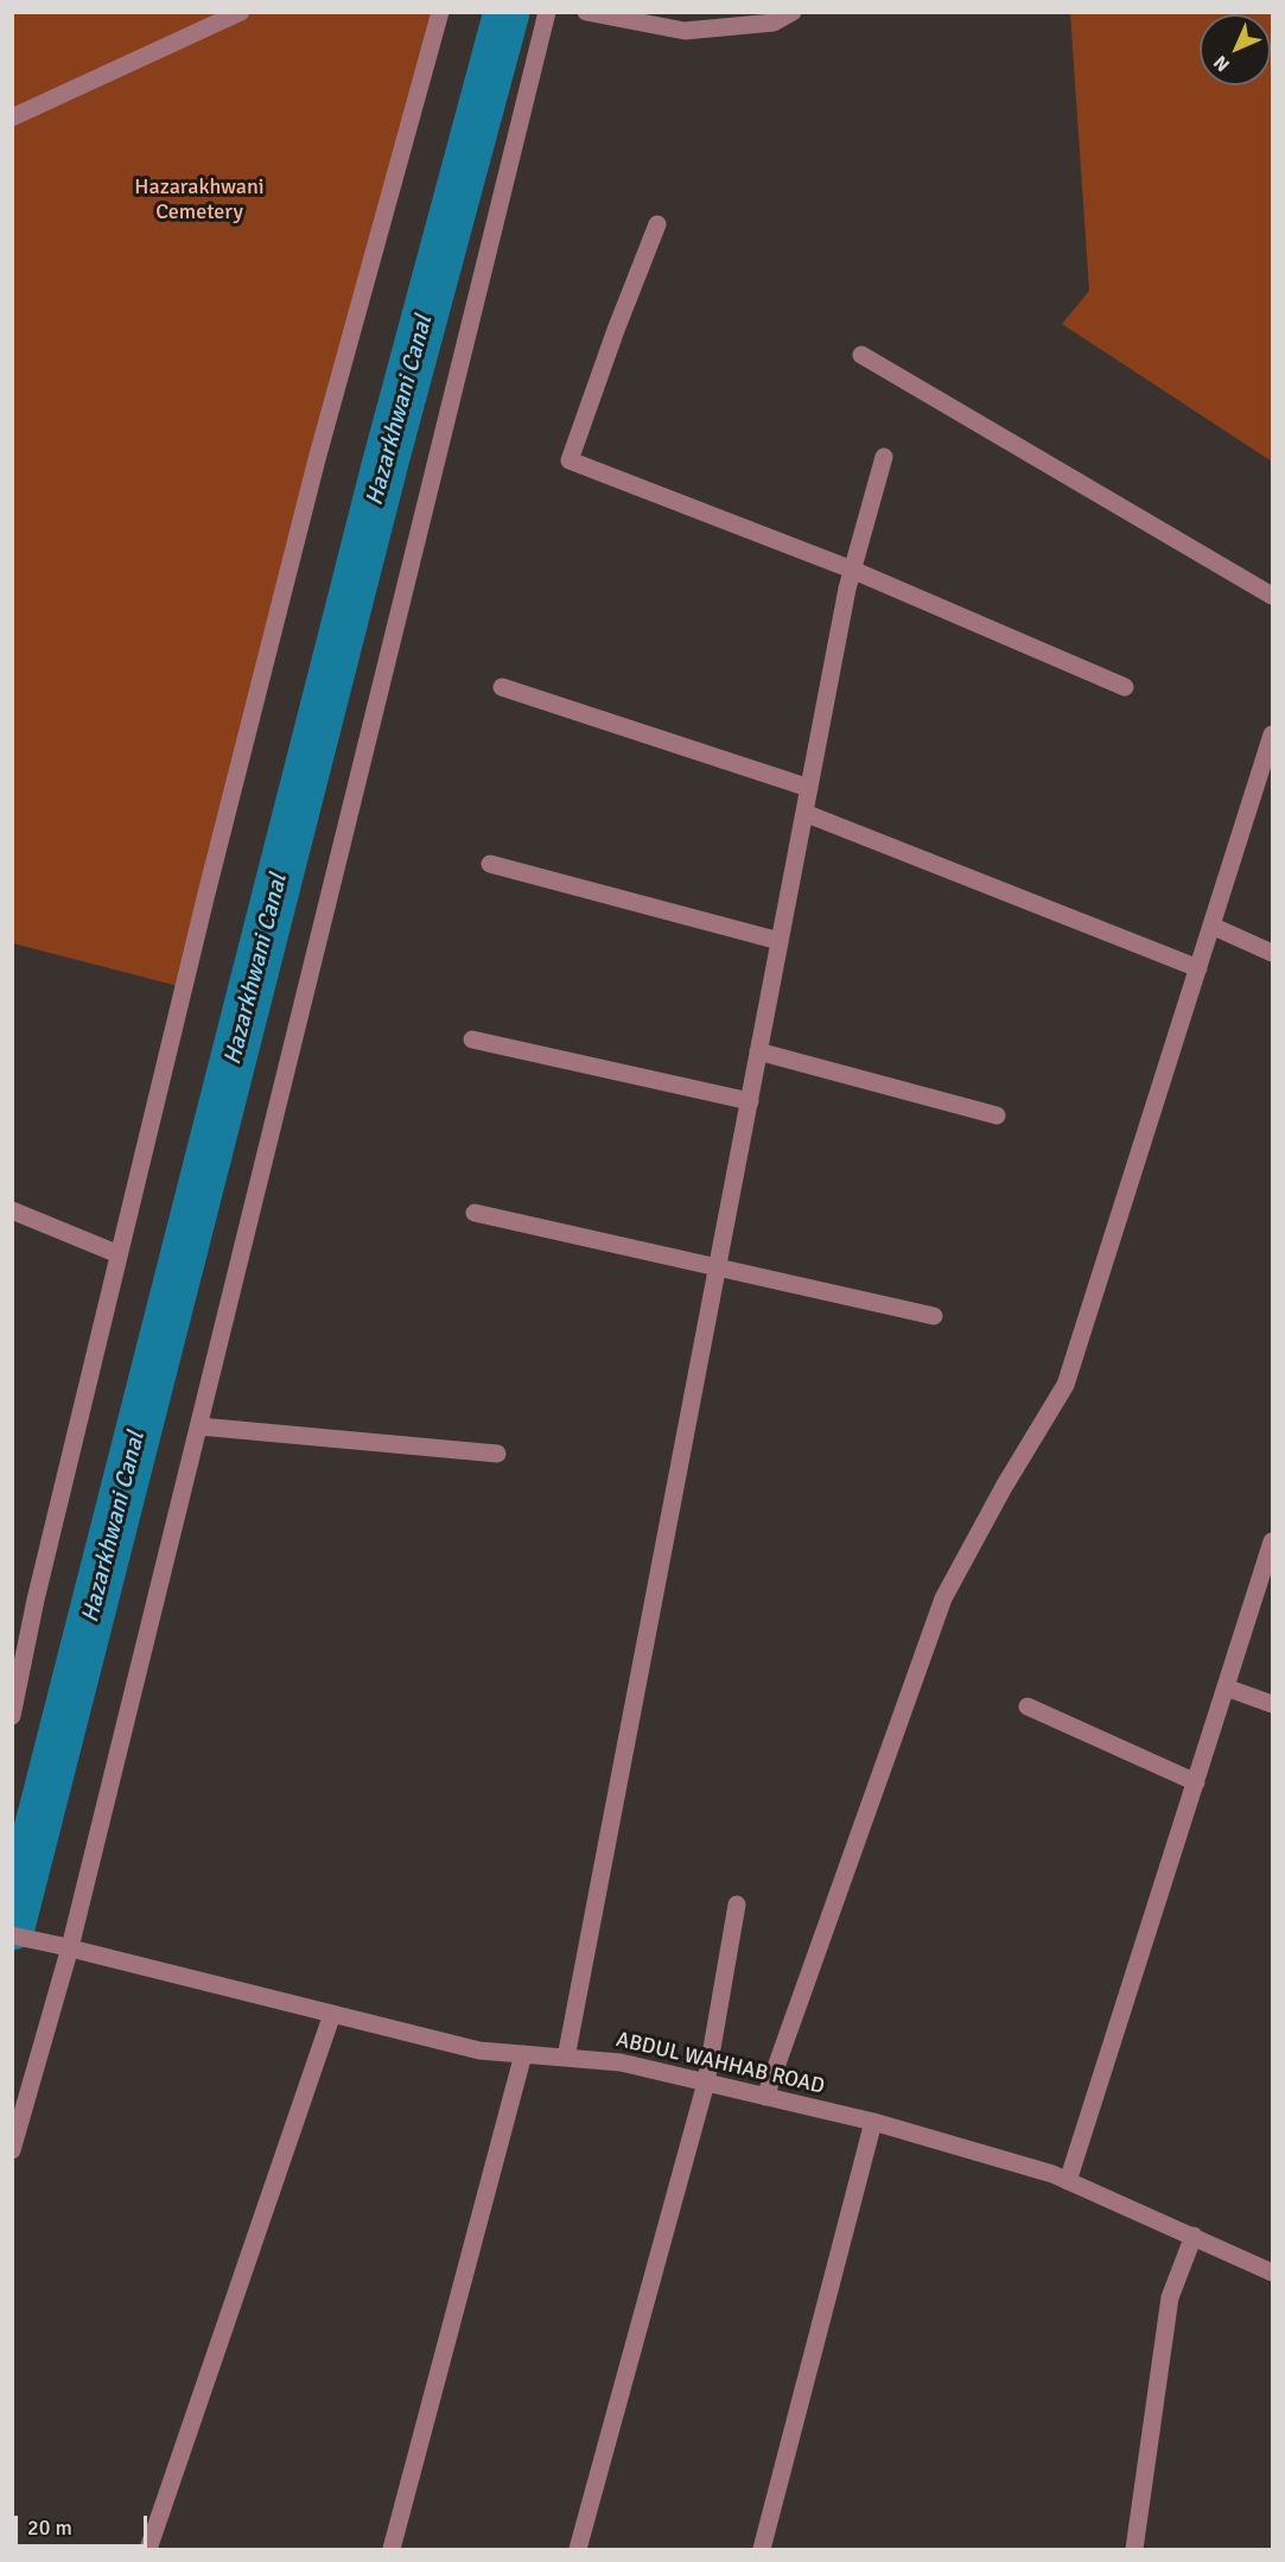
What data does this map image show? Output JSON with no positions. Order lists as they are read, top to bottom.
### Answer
{
  "streets": {
    "street": ["ABDUL WAHHAB ROAD"]
  },
  "water": ["Hazarkhwani Canal"],
  "parks": ["Hazarakhwani Cemetery"],
  "scale_bar": "20 m",
  "north": "bottom left"
}
